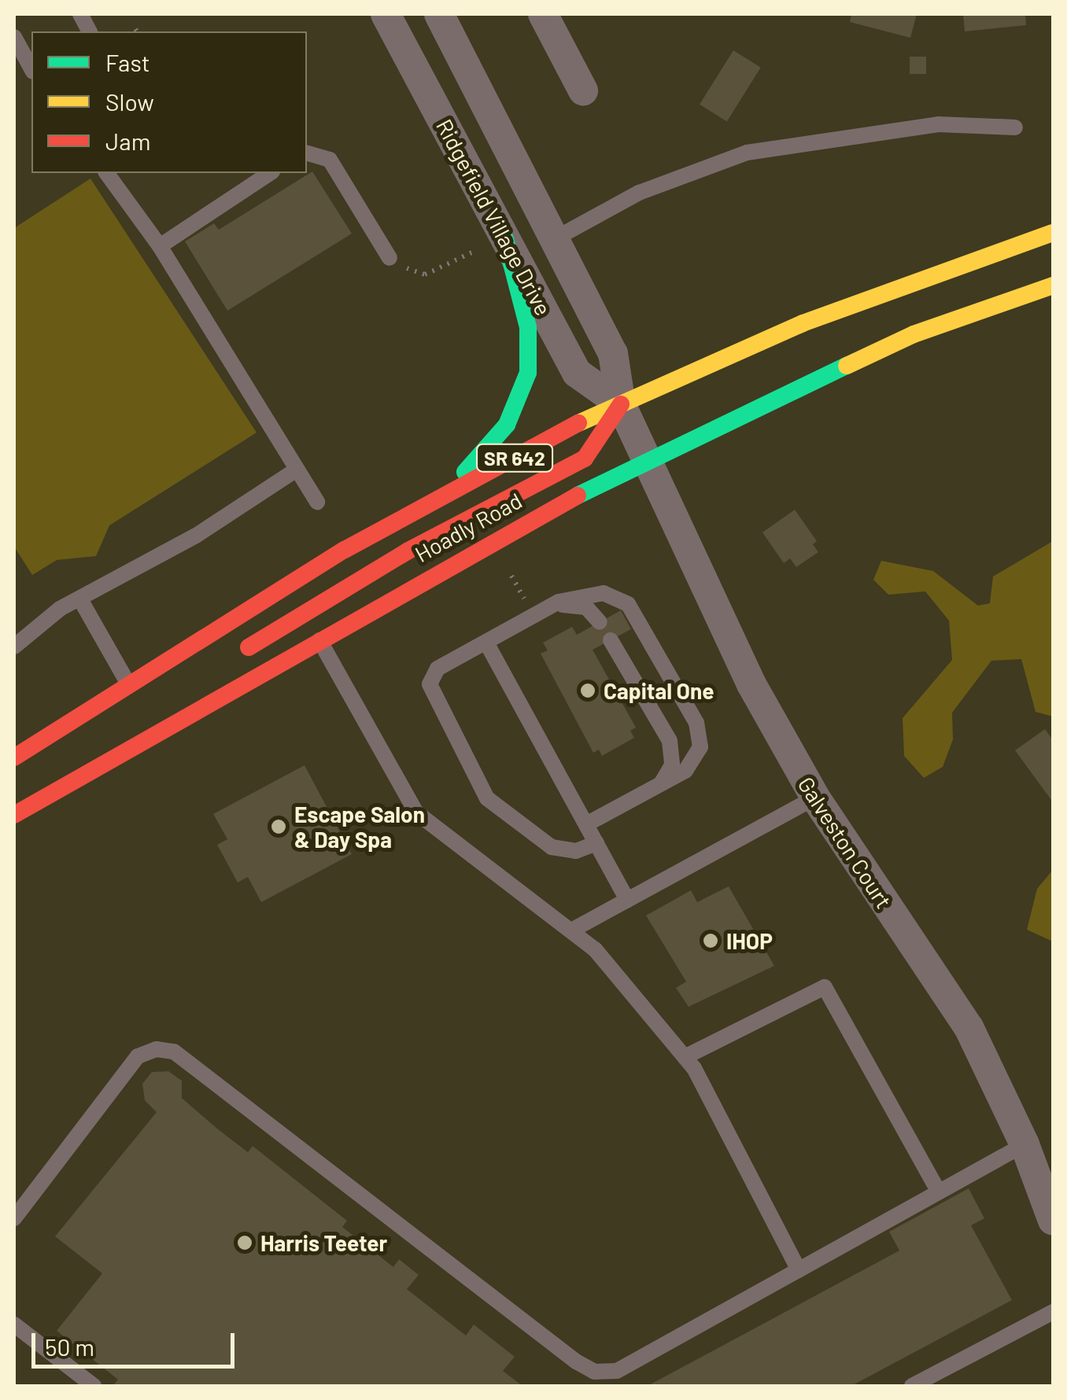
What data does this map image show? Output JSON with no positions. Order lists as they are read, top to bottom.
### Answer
{
  "streets": {
    "main road": ["SR 642", "Hoadly Road"],
    "street": ["Ridgefield Village Drive", "Galveston Court"]
  },
  "crossings": [
    ["Ridgefield Village Drive", "Hoadly Road"],
    ["Ridgefield Village Drive", "Galveston Court"],
    ["Hoadly Road", "Galveston Court"]
  ],
  "places": [
    "Capital One",
    "Escape Salon & Day Spa",
    "IHOP",
    "Harris Teeter"
  ],
  "legend": ["Fast", "Slow", "Jam"],
  "scale_bar": "50 m"
}
